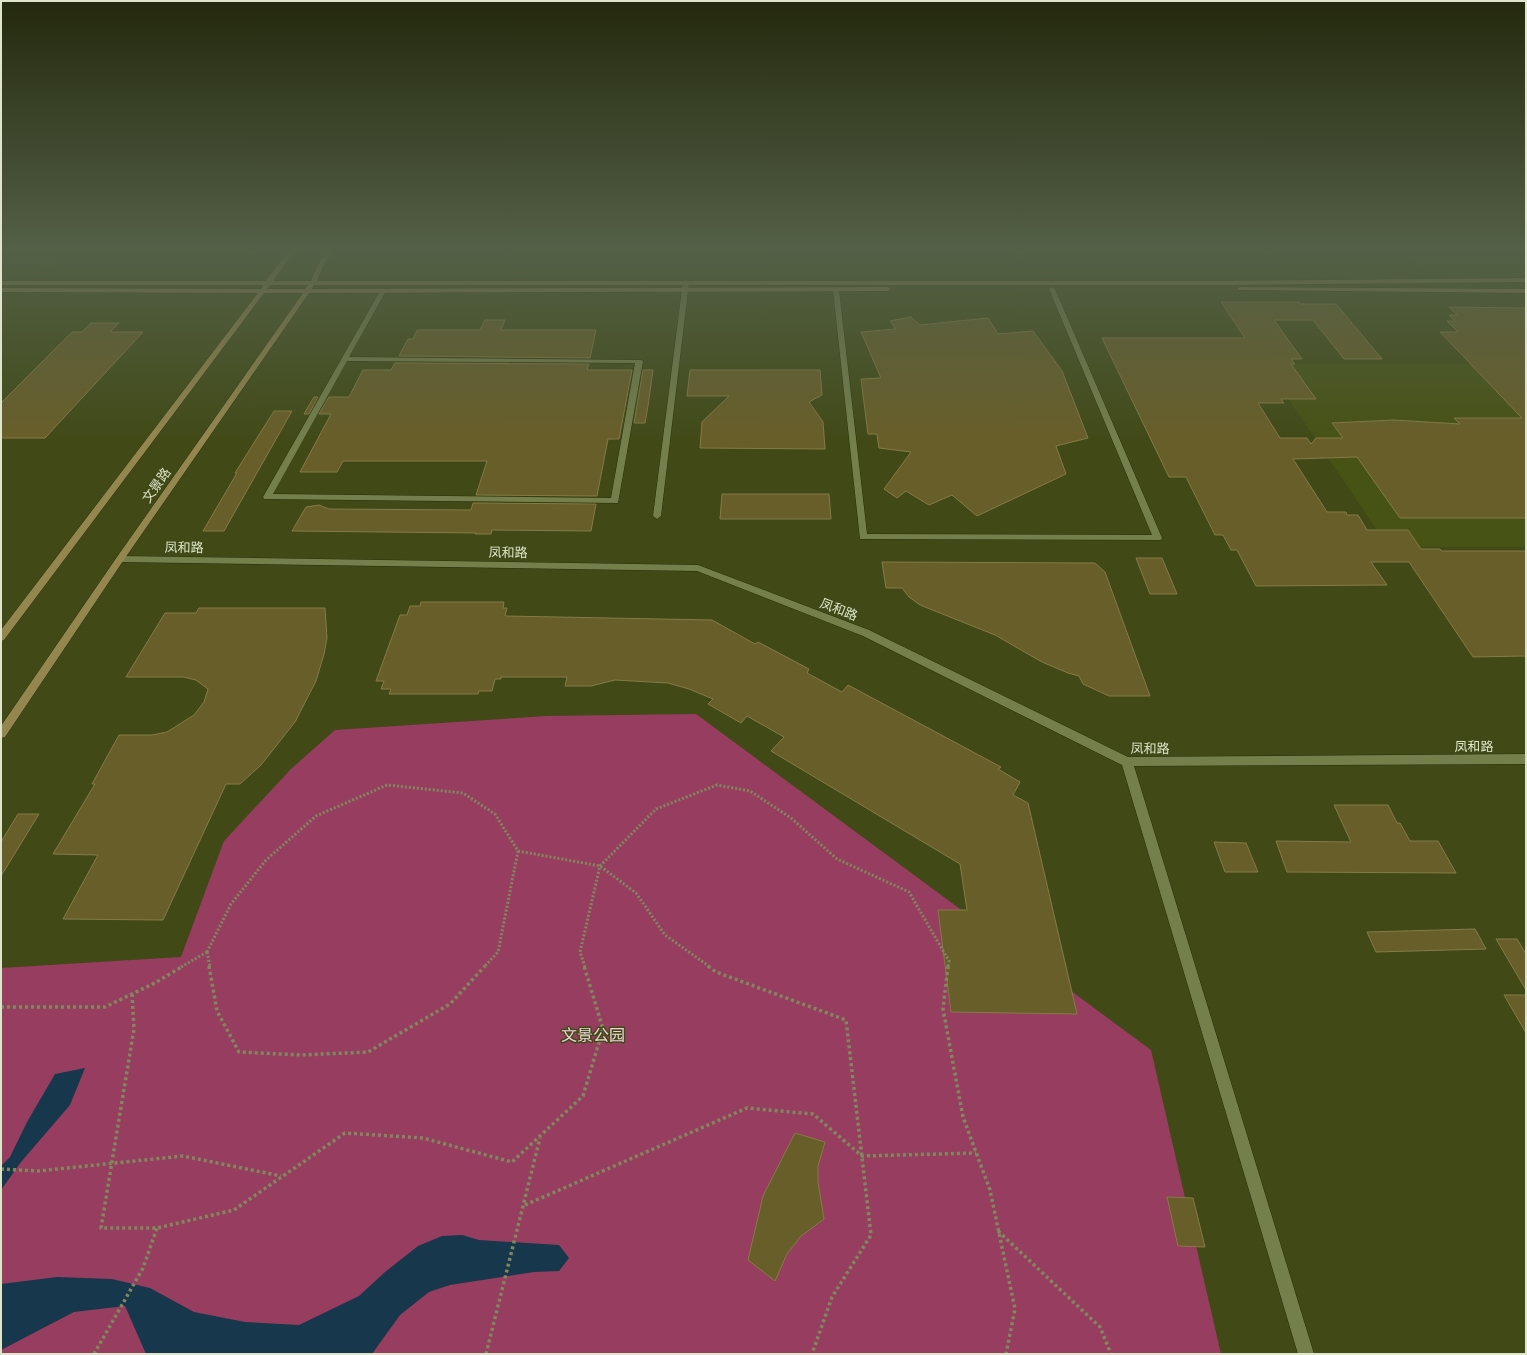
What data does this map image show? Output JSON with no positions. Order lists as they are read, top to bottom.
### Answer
{
  "streets": {
    "main road": ["文景路"],
    "street": ["凤和路"]
  },
  "crossings": [
    ["文景路", "凤和路"]
  ],
  "parks": ["文景公园"]
}
